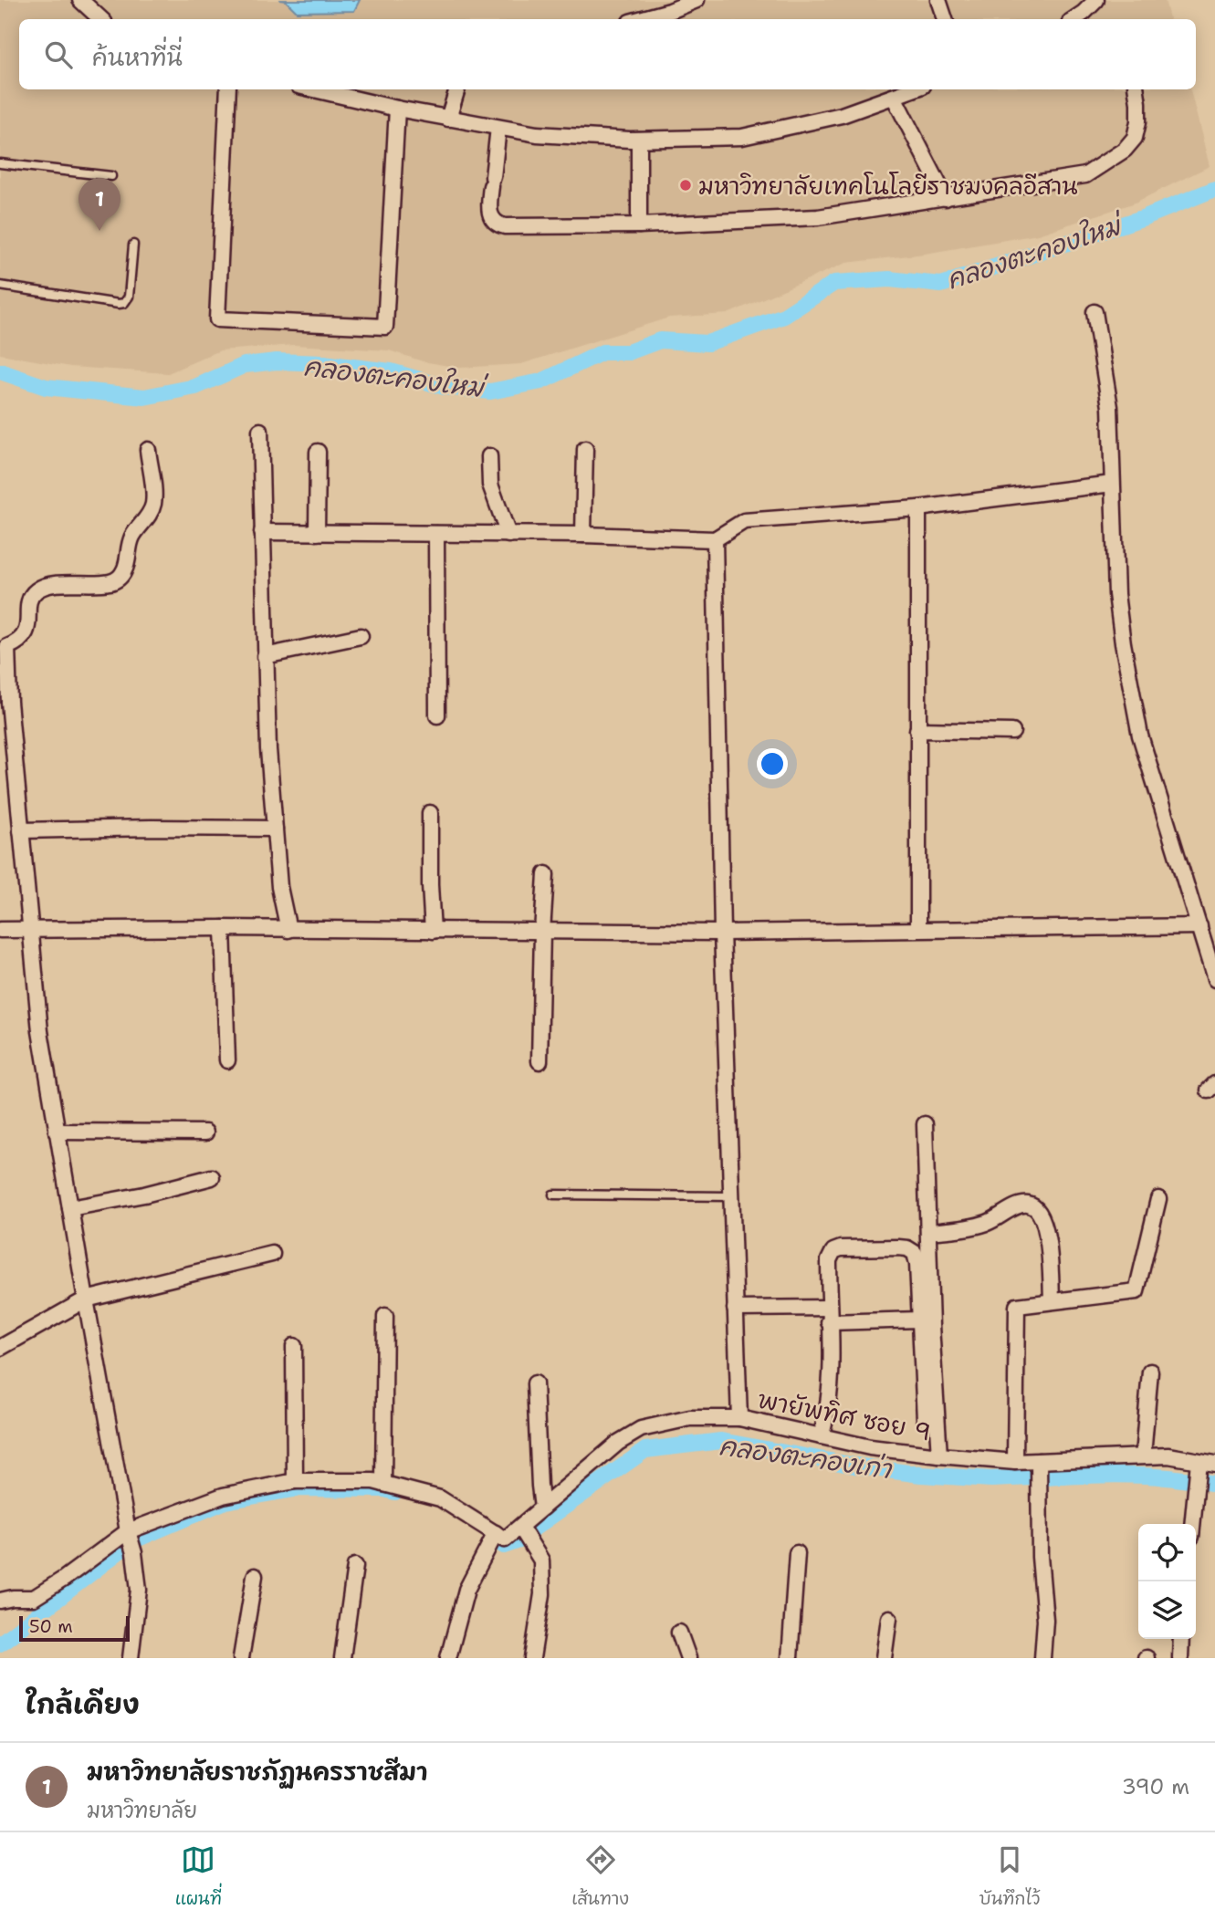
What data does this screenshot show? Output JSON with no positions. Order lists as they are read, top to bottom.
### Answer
{
  "streets": {
    "street": ["พายัพทิศ ซอย 9"]
  },
  "water": ["คลองตะคองใหม่", "คลองตะคองเก่า"],
  "places": ["มหาวิทยาลัยเทคโนโลยีราชมงคลอีสาน"],
  "scale_bar": "50 m",
  "page": {
    "search": "ค้นหาที่นี่",
    "pins": "1",
    "scale": "50 m",
    "heading": "ใกล้เคียง",
    "list": [
      {
        "mark": "1",
        "name": "มหาวิทยาลัยราชภัฏนครราชสีมา",
        "note": "มหาวิทยาลัย",
        "value": "390 m"
      }
    ],
    "nav": ["แผนที่", "เส้นทาง", "บันทึกไว้"]
  }
}
